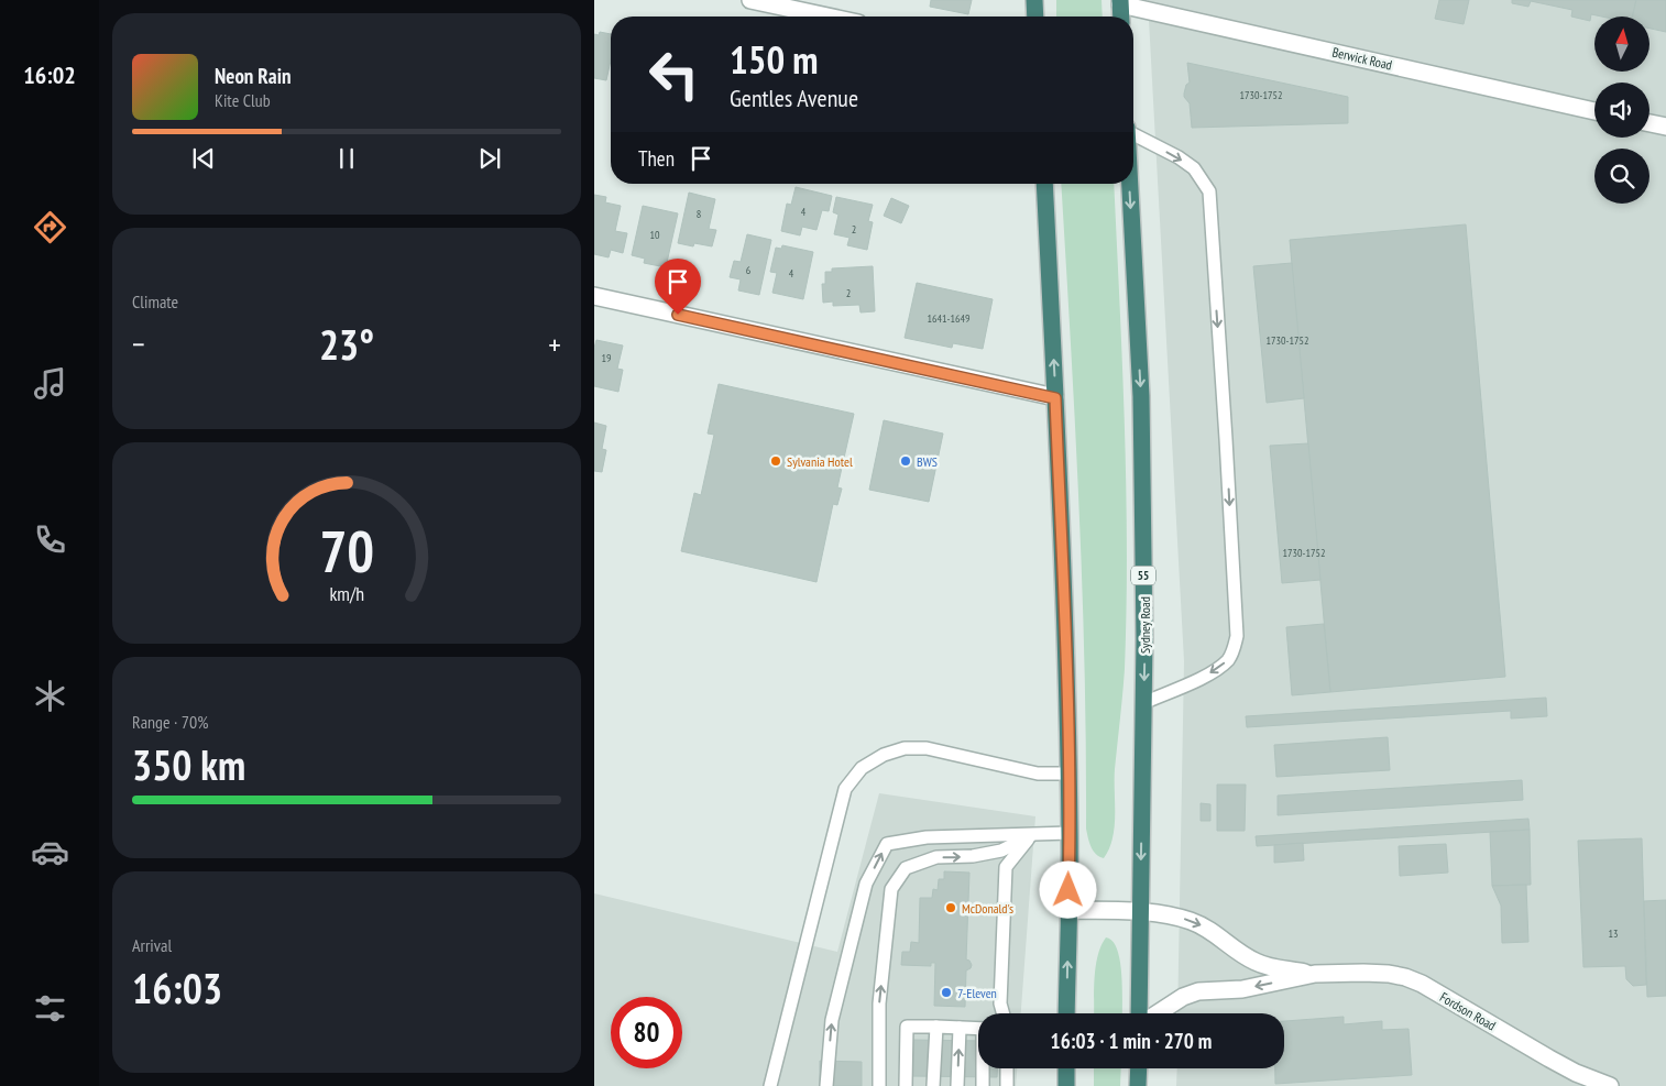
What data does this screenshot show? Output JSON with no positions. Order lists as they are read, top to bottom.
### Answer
{
  "streets": {
    "highway": ["55", "Sydney Road"],
    "street": ["Berwick Road", "Fordson Road"]
  },
  "crossings": [
    ["Sydney Road", "Fordson Road"]
  ],
  "places": [
    "Sylvania Hotel",
    "BWS",
    "McDonald's",
    "7-Eleven"
  ],
  "house_numbers": [
    "1730-1752",
    "4",
    "8",
    "2",
    "10",
    "6",
    "4",
    "2",
    "1641-1649",
    "1730-1752",
    "19",
    "1730-1752",
    "13"
  ],
  "north": "top",
  "page": {
    "tabs": "16:02",
    "turn": ["150 m", "Gentles Avenue"],
    "song": ["Neon Rain", "Kite Club"],
    "then": "Then",
    "tile": [
      "Climate",
      ["Range · 70%", "350 km"],
      ["Arrival", "16:03"]
    ],
    "heat": ["−", "23°", "+"],
    "limit": "80",
    "trip": "16:03 · 1 min · 270 m",
    "gauge": ["70", "km/h"]
  }
}
